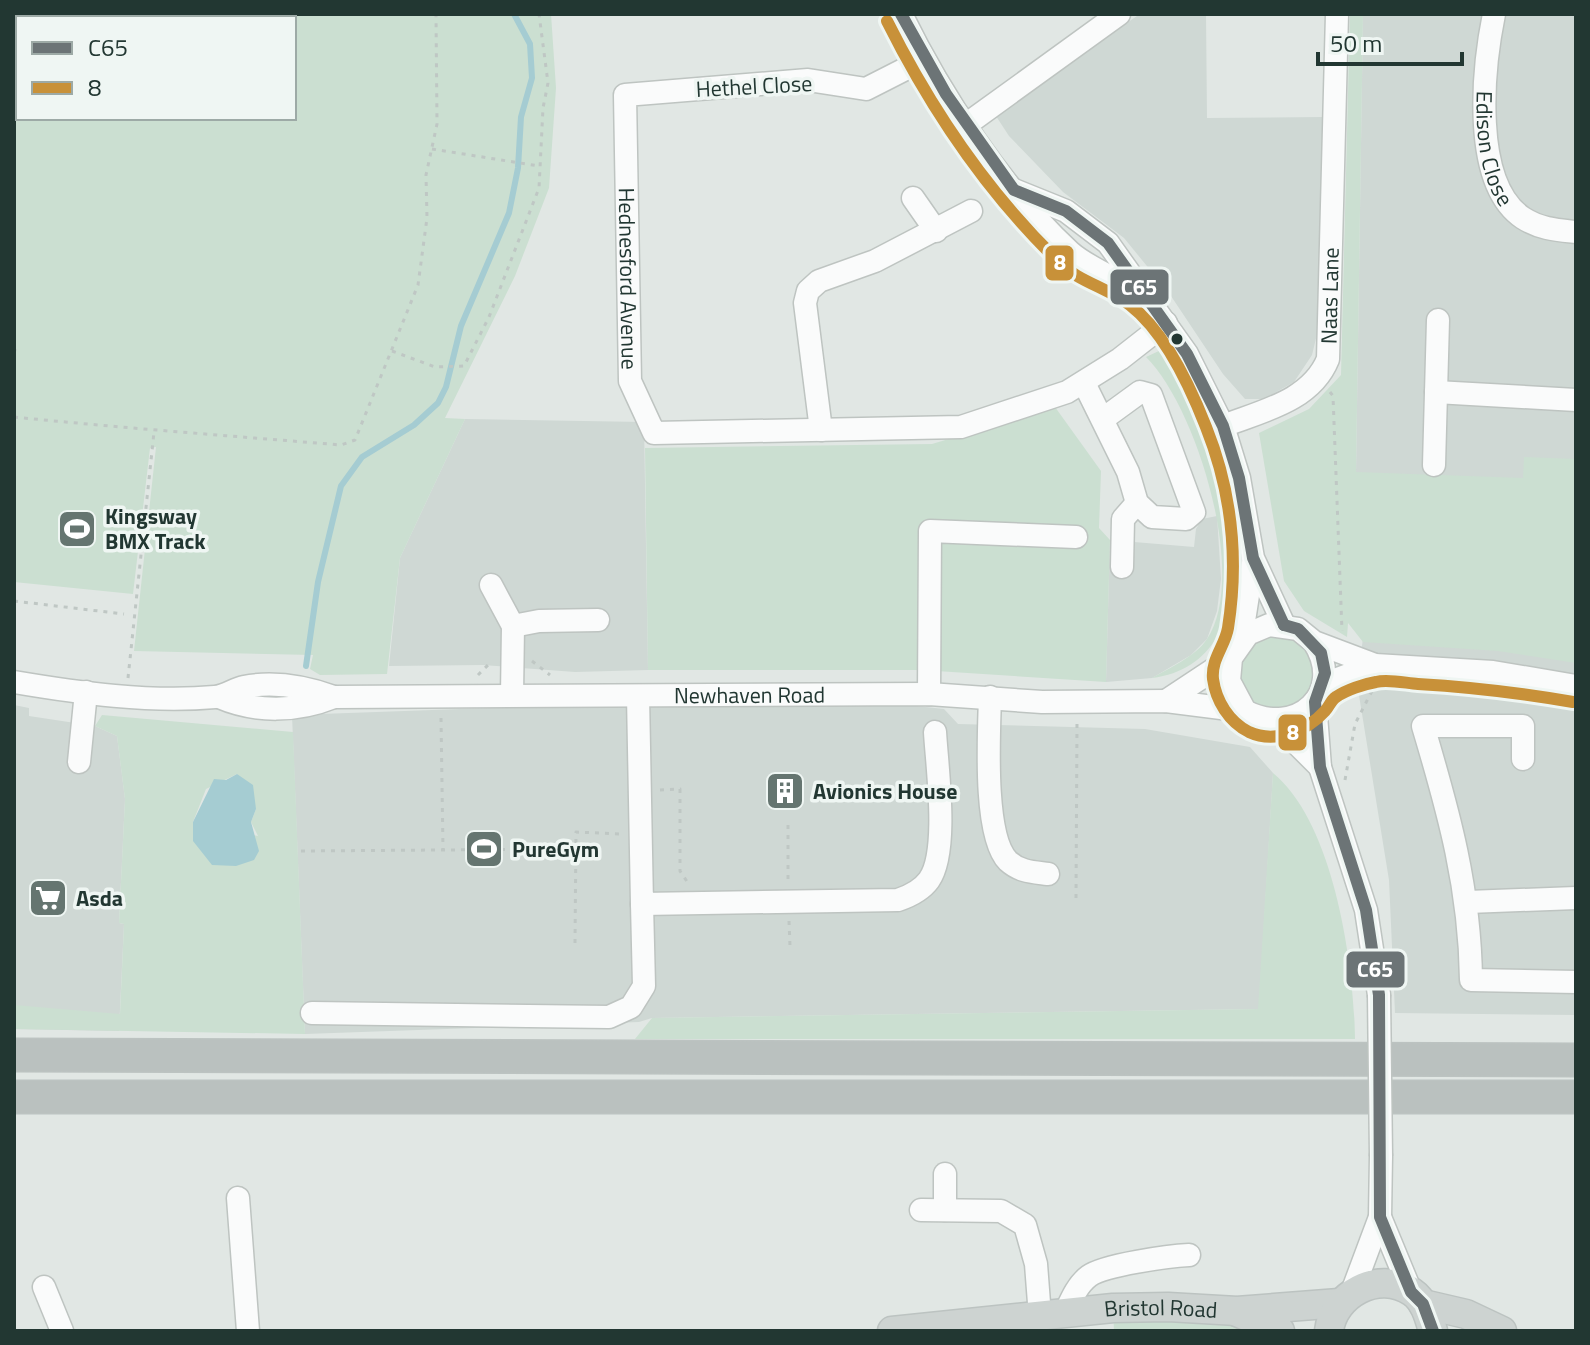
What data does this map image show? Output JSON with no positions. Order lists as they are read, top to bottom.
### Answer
{
  "streets": {
    "main road": ["Bristol Road"],
    "street": [
      "Hethel Close",
      "Edison Close",
      "Hednesford Avenue",
      "Naas Lane",
      "Newhaven Road"
    ]
  },
  "crossings": [
    ["Hethel Close", "Hednesford Avenue"]
  ],
  "places": {
    "sports": ["Kingsway BMX Track", "PureGym"],
    "building": ["Avionics House"],
    "supermarket": ["Asda"]
  },
  "lines": ["transit line C65", "transit line 8"],
  "legend": ["C65", "8"],
  "scale_bar": "50 m"
}
